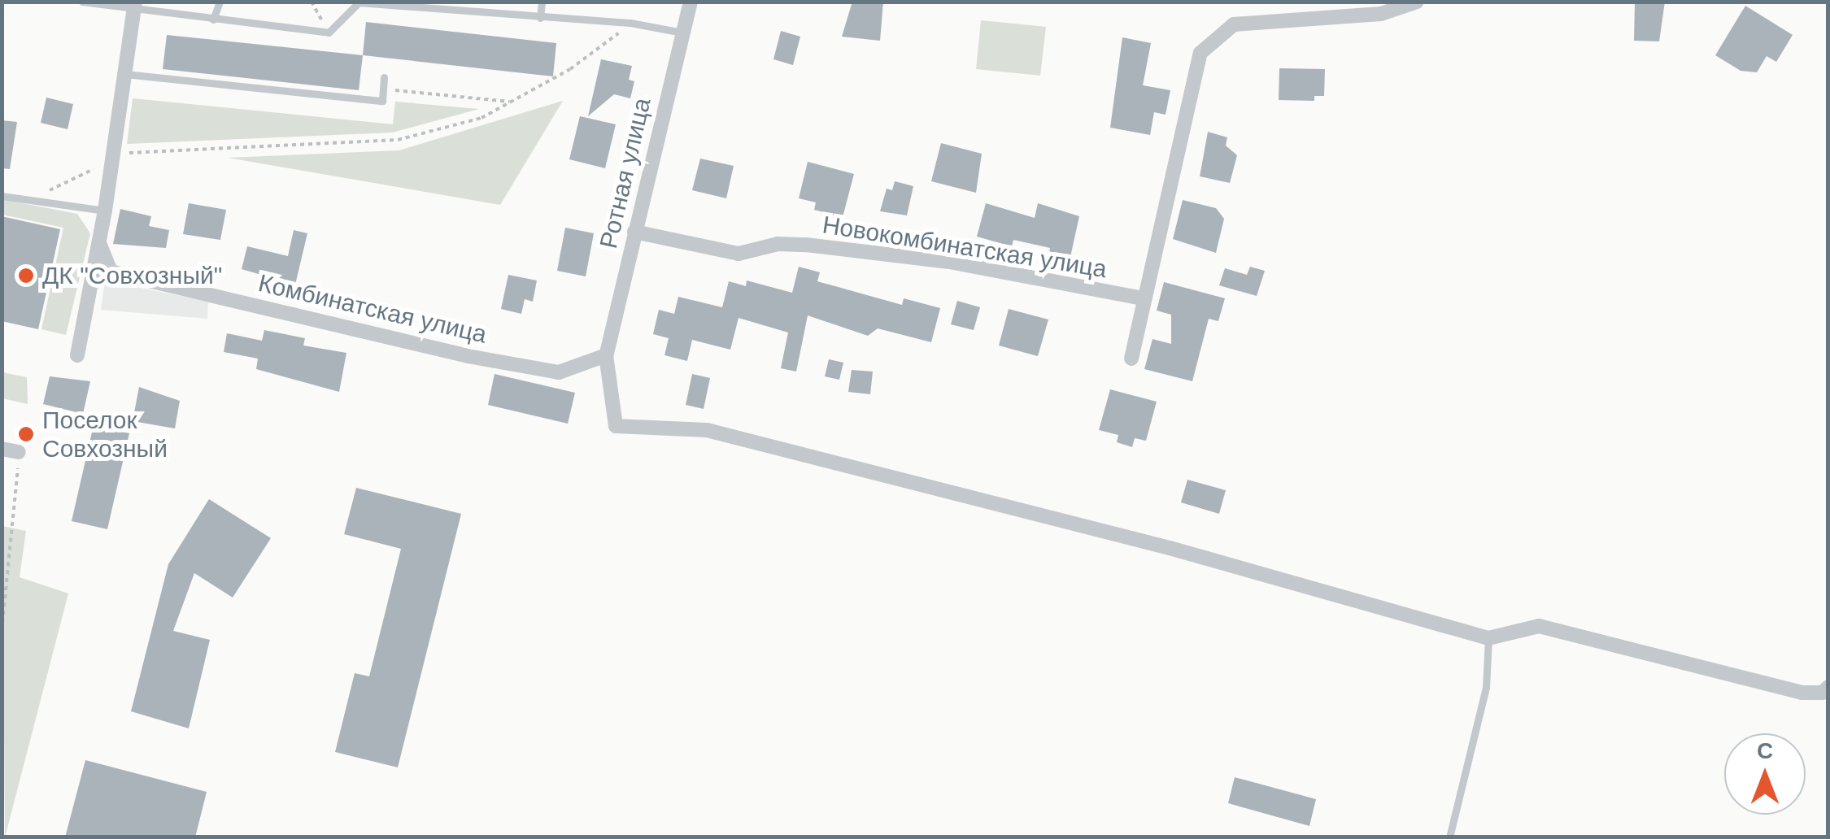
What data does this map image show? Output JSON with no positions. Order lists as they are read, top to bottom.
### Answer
{
  "streets": {
    "street": ["Ротная улица", "Новокомбинатская улица", "Комбинатская улица"]
  },
  "crossings": [
    ["Ротная улица", "Новокомбинатская улица"],
    ["Ротная улица", "Комбинатская улица"]
  ],
  "places": ["ДК \"Совхозный\"", "Поселок Совхозный"],
  "north": "top"
}
